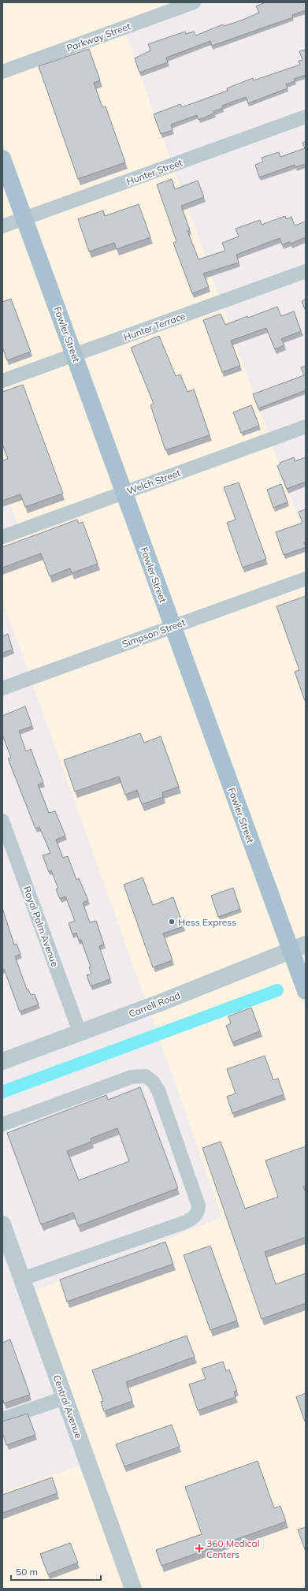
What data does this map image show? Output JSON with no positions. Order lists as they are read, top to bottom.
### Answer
{
  "streets": {
    "main road": ["Fowler Street"],
    "street": [
      "Parkway Street",
      "Hunter Street",
      "Hunter Terrace",
      "Welch Street",
      "Simpson Street",
      "Royal Palm Avenue",
      "Carrell Road",
      "Central Avenue"
    ]
  },
  "crossings": [
    ["Hunter Street", "Fowler Street"],
    ["Hunter Terrace", "Fowler Street"],
    ["Fowler Street", "Welch Street"],
    ["Fowler Street", "Simpson Street"],
    ["Fowler Street", "Carrell Road"],
    ["Royal Palm Avenue", "Carrell Road"]
  ],
  "places": {
    "other": ["Hess Express"],
    "health": ["360 Medical Centers"]
  },
  "scale_bar": "50 m"
}
